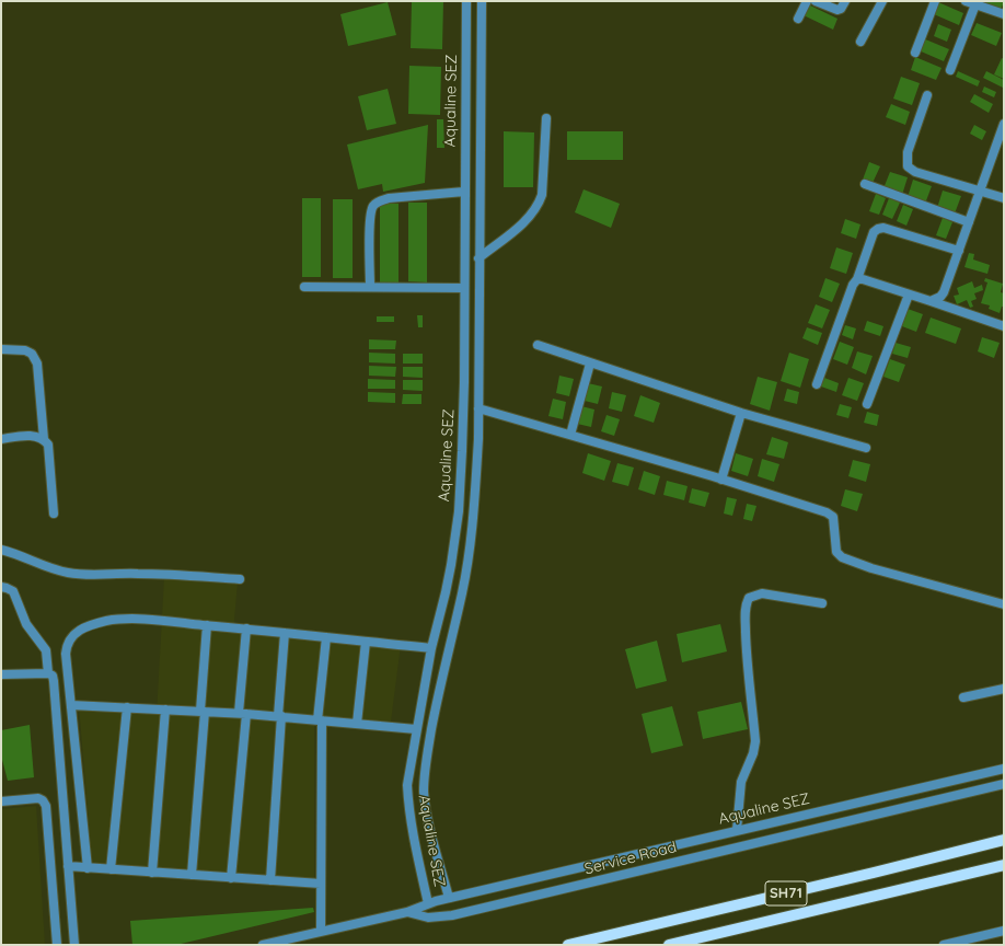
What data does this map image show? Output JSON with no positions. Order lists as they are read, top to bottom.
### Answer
{
  "streets": {
    "main road": ["SH71"],
    "street": ["Aqualine SEZ", "Service Road"]
  },
  "crossings": [
    ["Aqualine SEZ", "Service Road"]
  ]
}
